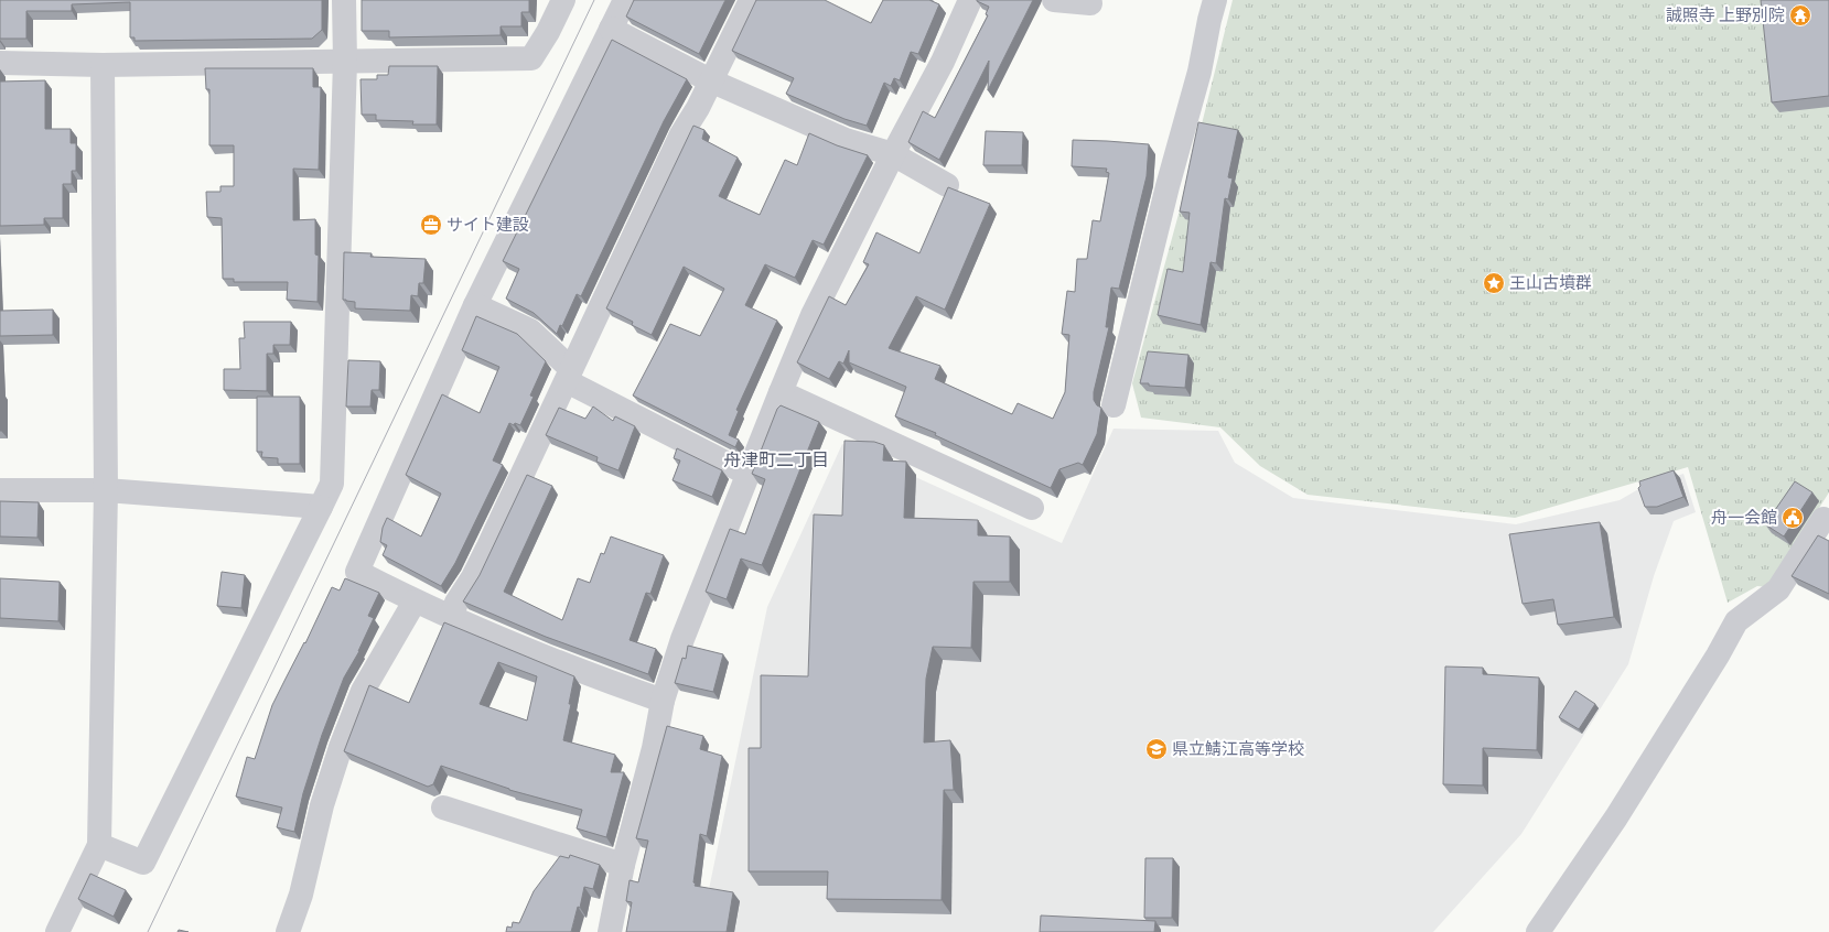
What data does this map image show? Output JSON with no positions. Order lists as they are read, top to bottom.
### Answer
{
  "districts": ["舟津町二丁目"],
  "places": {
    "temple": ["誠照寺 上野別院"],
    "office": ["サイト建設"],
    "place": ["王山古墳群"],
    "public building": ["舟一会館"],
    "school or university": ["県立鯖江高等学校"]
  }
}
